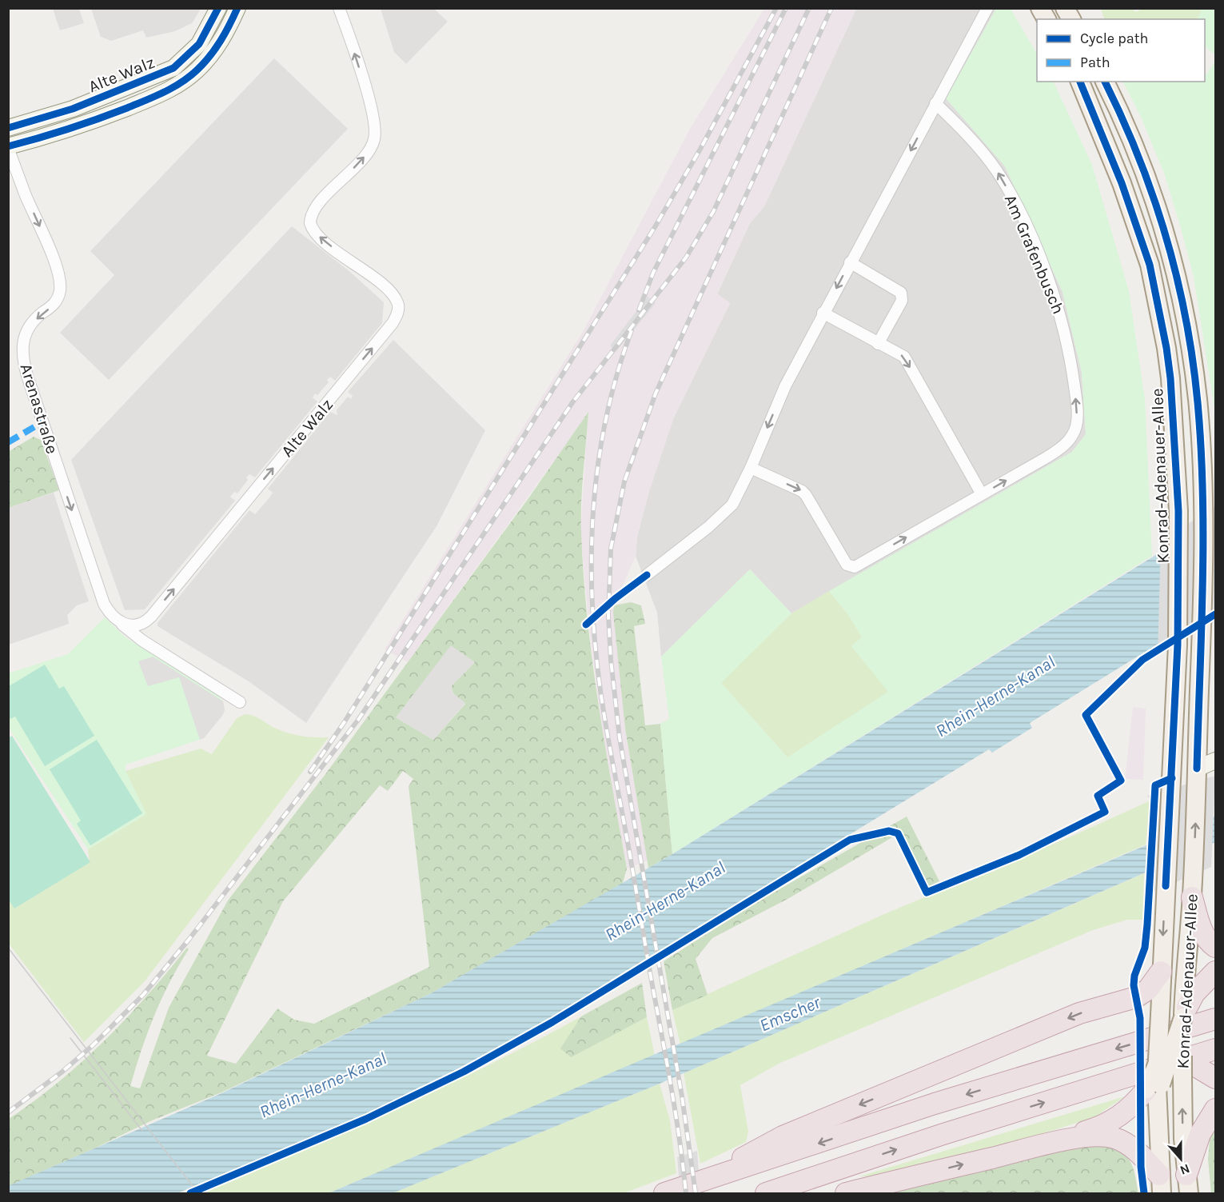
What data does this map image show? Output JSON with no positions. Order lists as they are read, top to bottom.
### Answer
{
  "streets": {
    "main road": ["Konrad-Adenauer-Allee"],
    "street": ["Alte Walz", "Am Grafenbusch", "Arenastraße"]
  },
  "crossings": [
    ["Alte Walz", "Arenastraße"]
  ],
  "one_way": ["Alte Walz", "Arenastraße"],
  "water": ["Rhein-Herne-Kanal", "Emscher"],
  "legend": ["Cycle path", "Path"],
  "north": "bottom"
}
